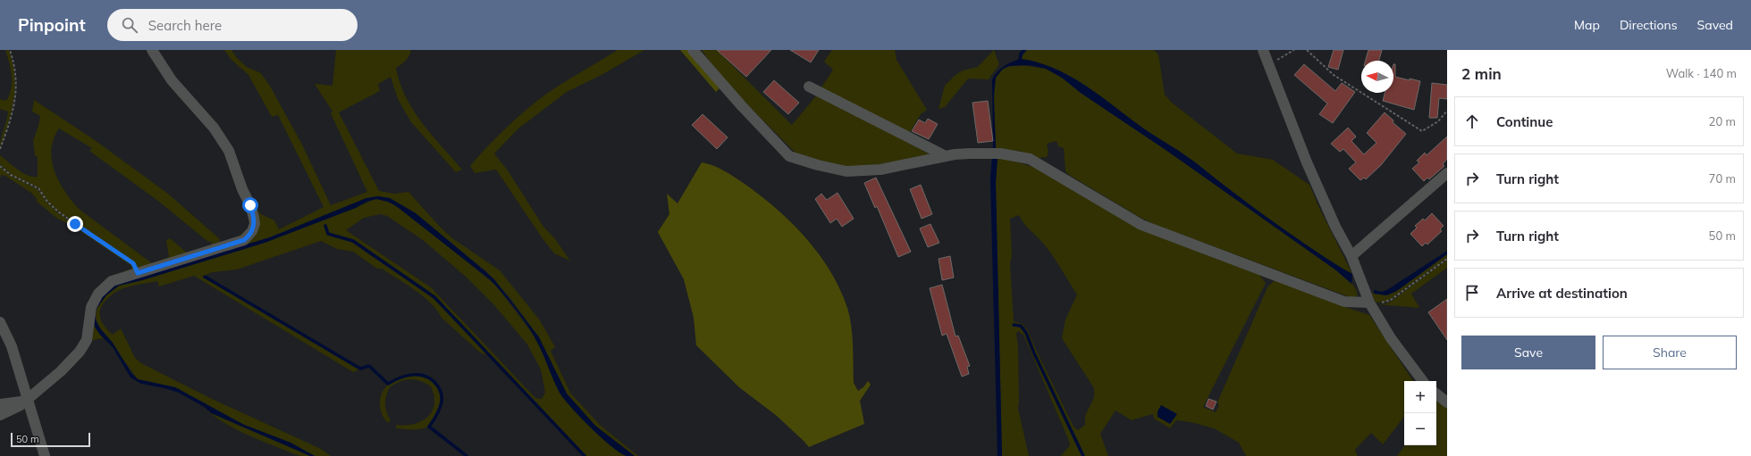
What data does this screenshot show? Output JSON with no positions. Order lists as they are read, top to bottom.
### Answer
{
  "scale_bar": "50 m",
  "north": "left",
  "page": {
    "header": "Pinpoint",
    "search": "Search here",
    "nav": ["Map", "Directions", "Saved"],
    "heading": ["2 min", "Walk · 140 m"],
    "list": [
      ["Continue", "20 m"],
      ["Turn right", "70 m"],
      ["Turn right", "50 m"],
      "Arrive at destination"
    ],
    "buttons": ["Save", "Share"],
    "map_buttons": ["+", "−"],
    "scale": "50 m"
  }
}
